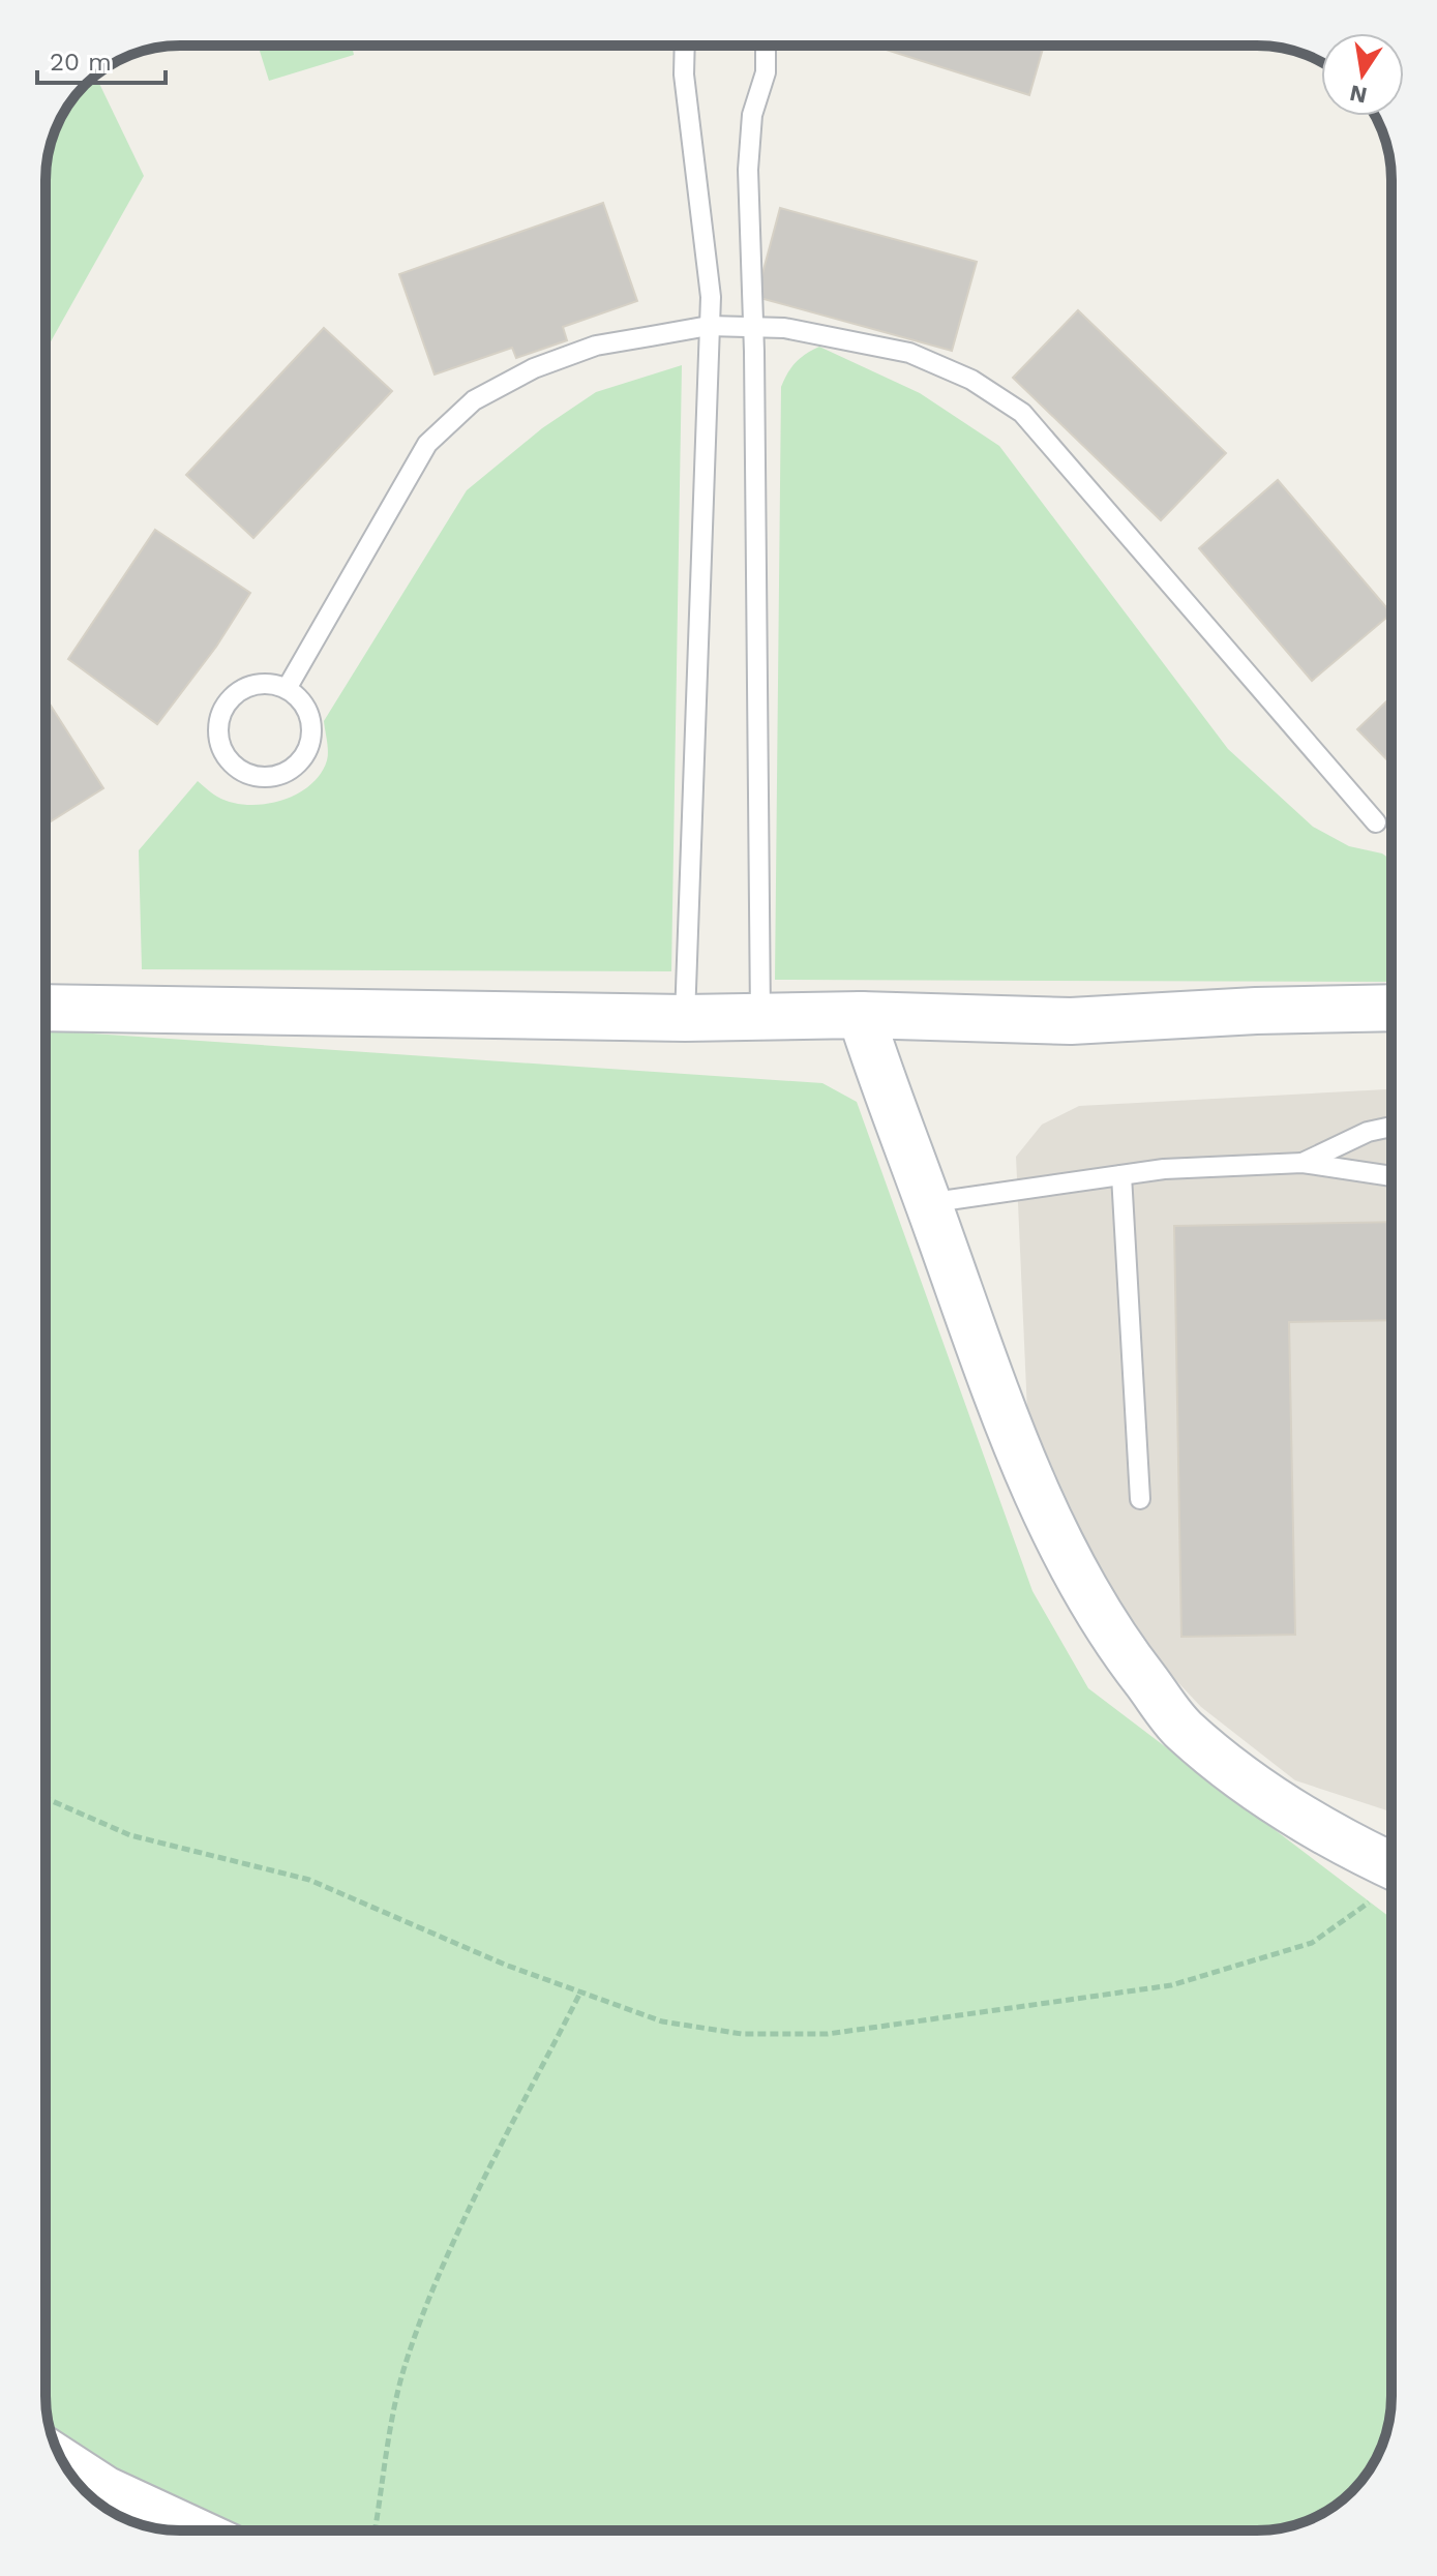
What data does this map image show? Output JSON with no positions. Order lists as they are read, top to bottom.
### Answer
{
  "scale_bar": "20 m",
  "north": "bottom"
}
